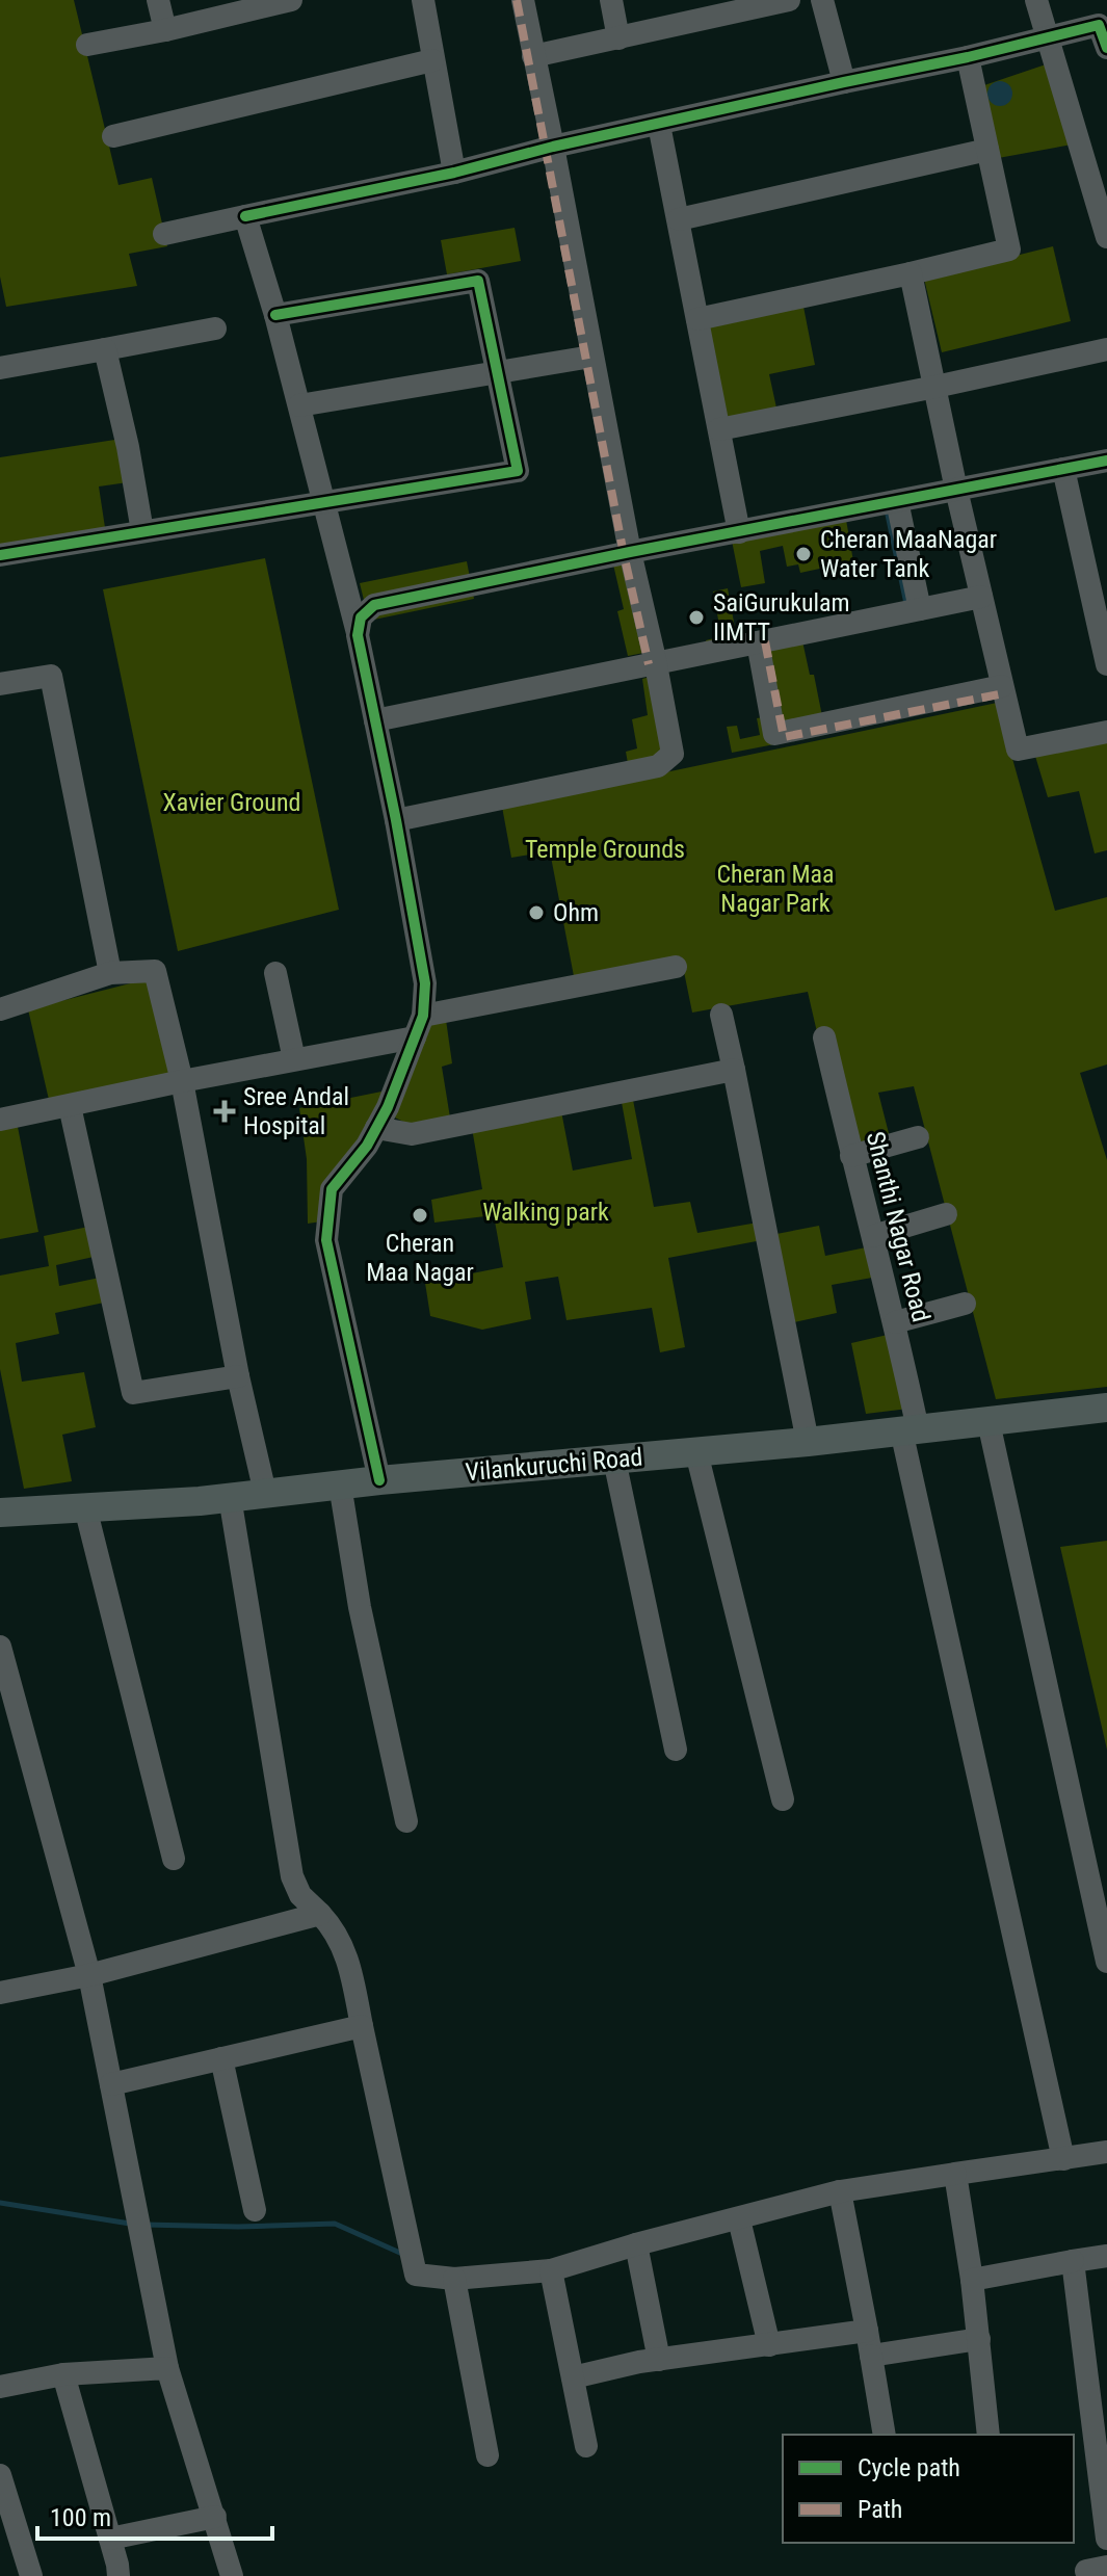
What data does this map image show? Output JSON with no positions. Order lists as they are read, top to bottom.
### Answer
{
  "streets": {
    "main road": ["Vilankuruchi Road"],
    "street": ["Shanthi Nagar Road"]
  },
  "crossings": [
    ["Shanthi Nagar Road", "Vilankuruchi Road"]
  ],
  "parks": [
    "Xavier Ground",
    "Temple Grounds",
    "Cheran Maa Nagar Park",
    "Walking park"
  ],
  "places": {
    "other": [
      "Cheran MaaNagar Water Tank",
      "SaiGurukulam IIMTT",
      "Ohm",
      "Cheran Maa Nagar"
    ],
    "health": ["Sree Andal Hospital"]
  },
  "legend": ["Cycle path", "Path"],
  "scale_bar": "100 m"
}
